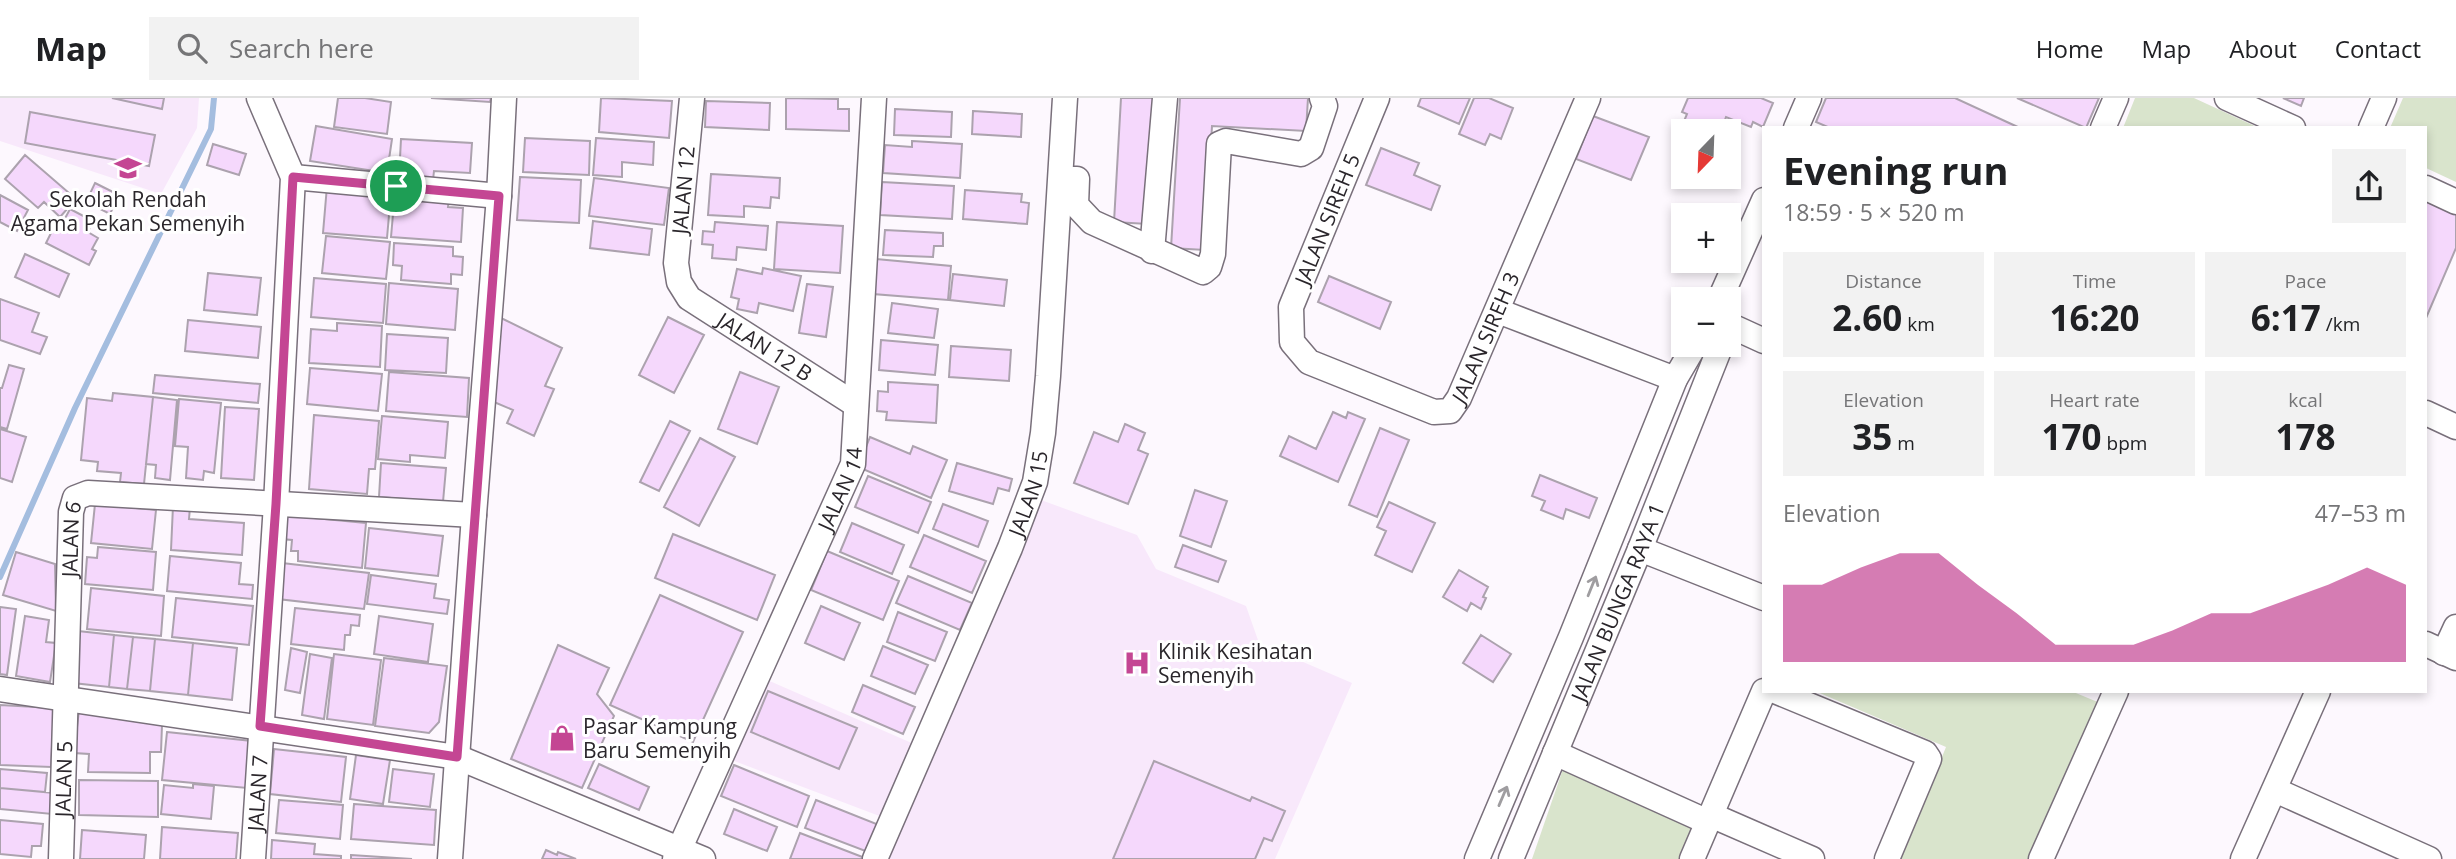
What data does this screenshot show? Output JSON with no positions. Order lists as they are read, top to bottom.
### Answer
{
  "streets": {
    "street": [
      "JALAN 12",
      "JALAN SIREH 5",
      "JALAN SIREH 3",
      "JALAN 12 B",
      "JALAN 14",
      "JALAN 15",
      "JALAN 6",
      "JALAN BUNGA RAYA 1",
      "JALAN 5",
      "JALAN 7"
    ]
  },
  "crossings": [
    ["JALAN 12", "JALAN 12 B"],
    ["JALAN SIREH 5", "JALAN SIREH 3"],
    ["JALAN 12 B", "JALAN 14"],
    ["JALAN 6", "JALAN 5"],
    ["JALAN 6", "JALAN 7"]
  ],
  "places": {
    "school or university": ["Sekolah Rendah Agama Pekan Semenyih"],
    "hospital": ["Klinik Kesihatan Semenyih"],
    "shop": ["Pasar Kampung Baru Semenyih"]
  },
  "north": "bottom left",
  "page": {
    "header": "Map",
    "search": "Search here",
    "nav": [
      "Home",
      "Map",
      "About",
      "Contact"
    ],
    "map_buttons": ["+", "−"],
    "heading": ["Evening run", "18:59 · 5 × 520 m"],
    "stats": [
      ["Distance", "2.60 km"],
      ["Time", "16:20"],
      ["Pace", "6:17 /km"],
      ["Elevation", "35 m"],
      ["Heart rate", "170 bpm"],
      ["kcal", "178"]
    ],
    "chart": ["Elevation", "47–53 m"]
  }
}
